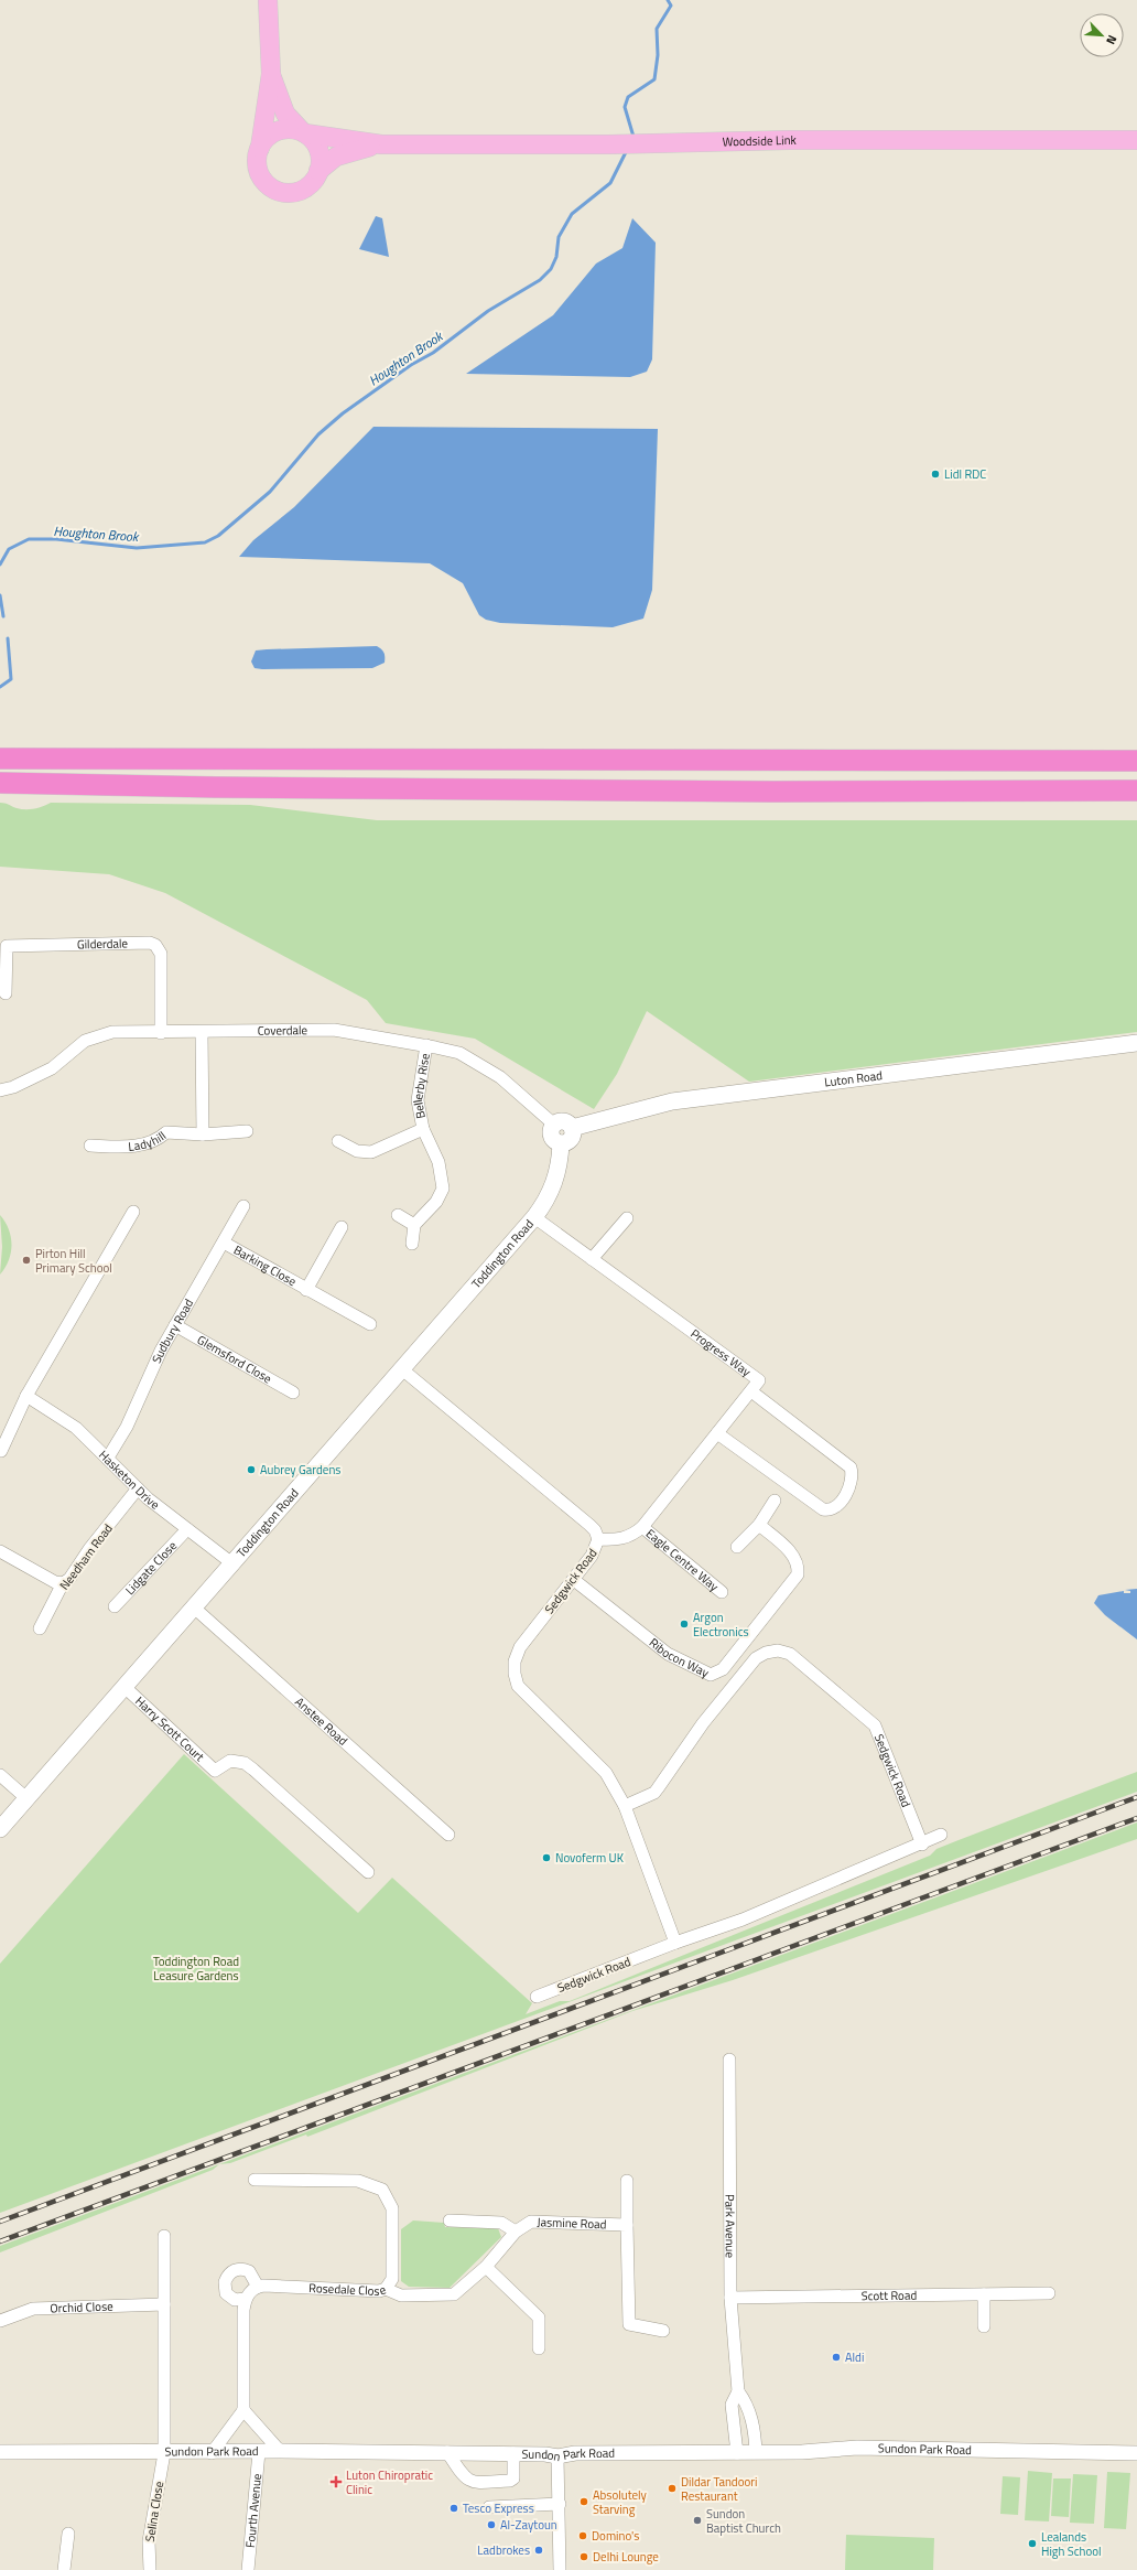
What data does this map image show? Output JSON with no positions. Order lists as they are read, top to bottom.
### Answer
{
  "streets": {
    "main road": ["Woodside Link", "Luton Road", "Toddington Road"],
    "street": [
      "Gilderdale",
      "Coverdale",
      "Bellerby Rise",
      "Ladyhill",
      "Barking Close",
      "Sudbury Road",
      "Progress Way",
      "Glemsford Close",
      "Hasketon Drive",
      "Needham Road",
      "Eagle Centre Way",
      "Lidgate Close",
      "Sedgwick Road",
      "Ribocon Way",
      "Anstee Road",
      "Harry Scott Court",
      "Jasmine Road",
      "Park Avenue",
      "Rosedale Close",
      "Scott Road",
      "Orchid Close",
      "Sundon Park Road",
      "Fourth Avenue",
      "Selina Close"
    ]
  },
  "crossings": [
    ["Gilderdale", "Coverdale"],
    ["Coverdale", "Luton Road"],
    ["Coverdale", "Bellerby Rise"],
    ["Coverdale", "Toddington Road"],
    ["Luton Road", "Toddington Road"],
    ["Toddington Road", "Progress Way"],
    ["Toddington Road", "Hasketon Drive"],
    ["Toddington Road", "Sedgwick Road"],
    ["Toddington Road", "Anstee Road"],
    ["Toddington Road", "Harry Scott Court"],
    ["Barking Close", "Sudbury Road"],
    ["Sudbury Road", "Glemsford Close"],
    ["Sudbury Road", "Hasketon Drive"],
    ["Progress Way", "Eagle Centre Way"],
    ["Progress Way", "Sedgwick Road"],
    ["Hasketon Drive", "Needham Road"],
    ["Hasketon Drive", "Lidgate Close"],
    ["Sedgwick Road", "Ribocon Way"],
    ["Jasmine Road", "Rosedale Close"],
    ["Park Avenue", "Scott Road"],
    ["Park Avenue", "Sundon Park Road"],
    ["Sundon Park Road", "Fourth Avenue"],
    ["Sundon Park Road", "Selina Close"]
  ],
  "water": ["Houghton Brook"],
  "parks": ["Toddington Road Leasure Gardens"],
  "places": {
    "other": [
      "Lidl RDC",
      "Pirton Hill Primary School",
      "Aubrey Gardens",
      "Argon Electronics",
      "Novoferm UK",
      "Aldi",
      "Dildar Tandoori Restaurant",
      "Absolutely Starving",
      "Tesco Express",
      "Sundon Baptist Church",
      "Al-Zaytoun",
      "Domino's",
      "Lealands High School",
      "Ladbrokes",
      "Delhi Lounge"
    ],
    "health": ["Luton Chiropratic Clinic"]
  },
  "north": "bottom right"
}
